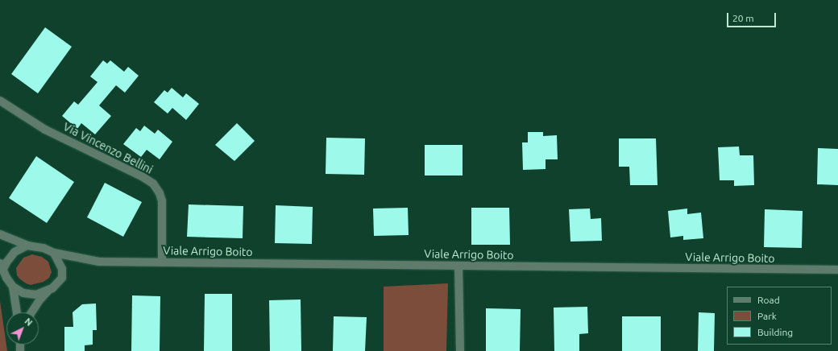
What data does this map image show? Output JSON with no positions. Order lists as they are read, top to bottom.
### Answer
{
  "streets": {
    "street": ["Via Vincenzo Bellini", "Viale Arrigo Boito"]
  },
  "crossings": [
    ["Via Vincenzo Bellini", "Viale Arrigo Boito"]
  ],
  "legend": ["Road", "Park", "Building"],
  "scale_bar": "20 m",
  "north": "top right"
}
